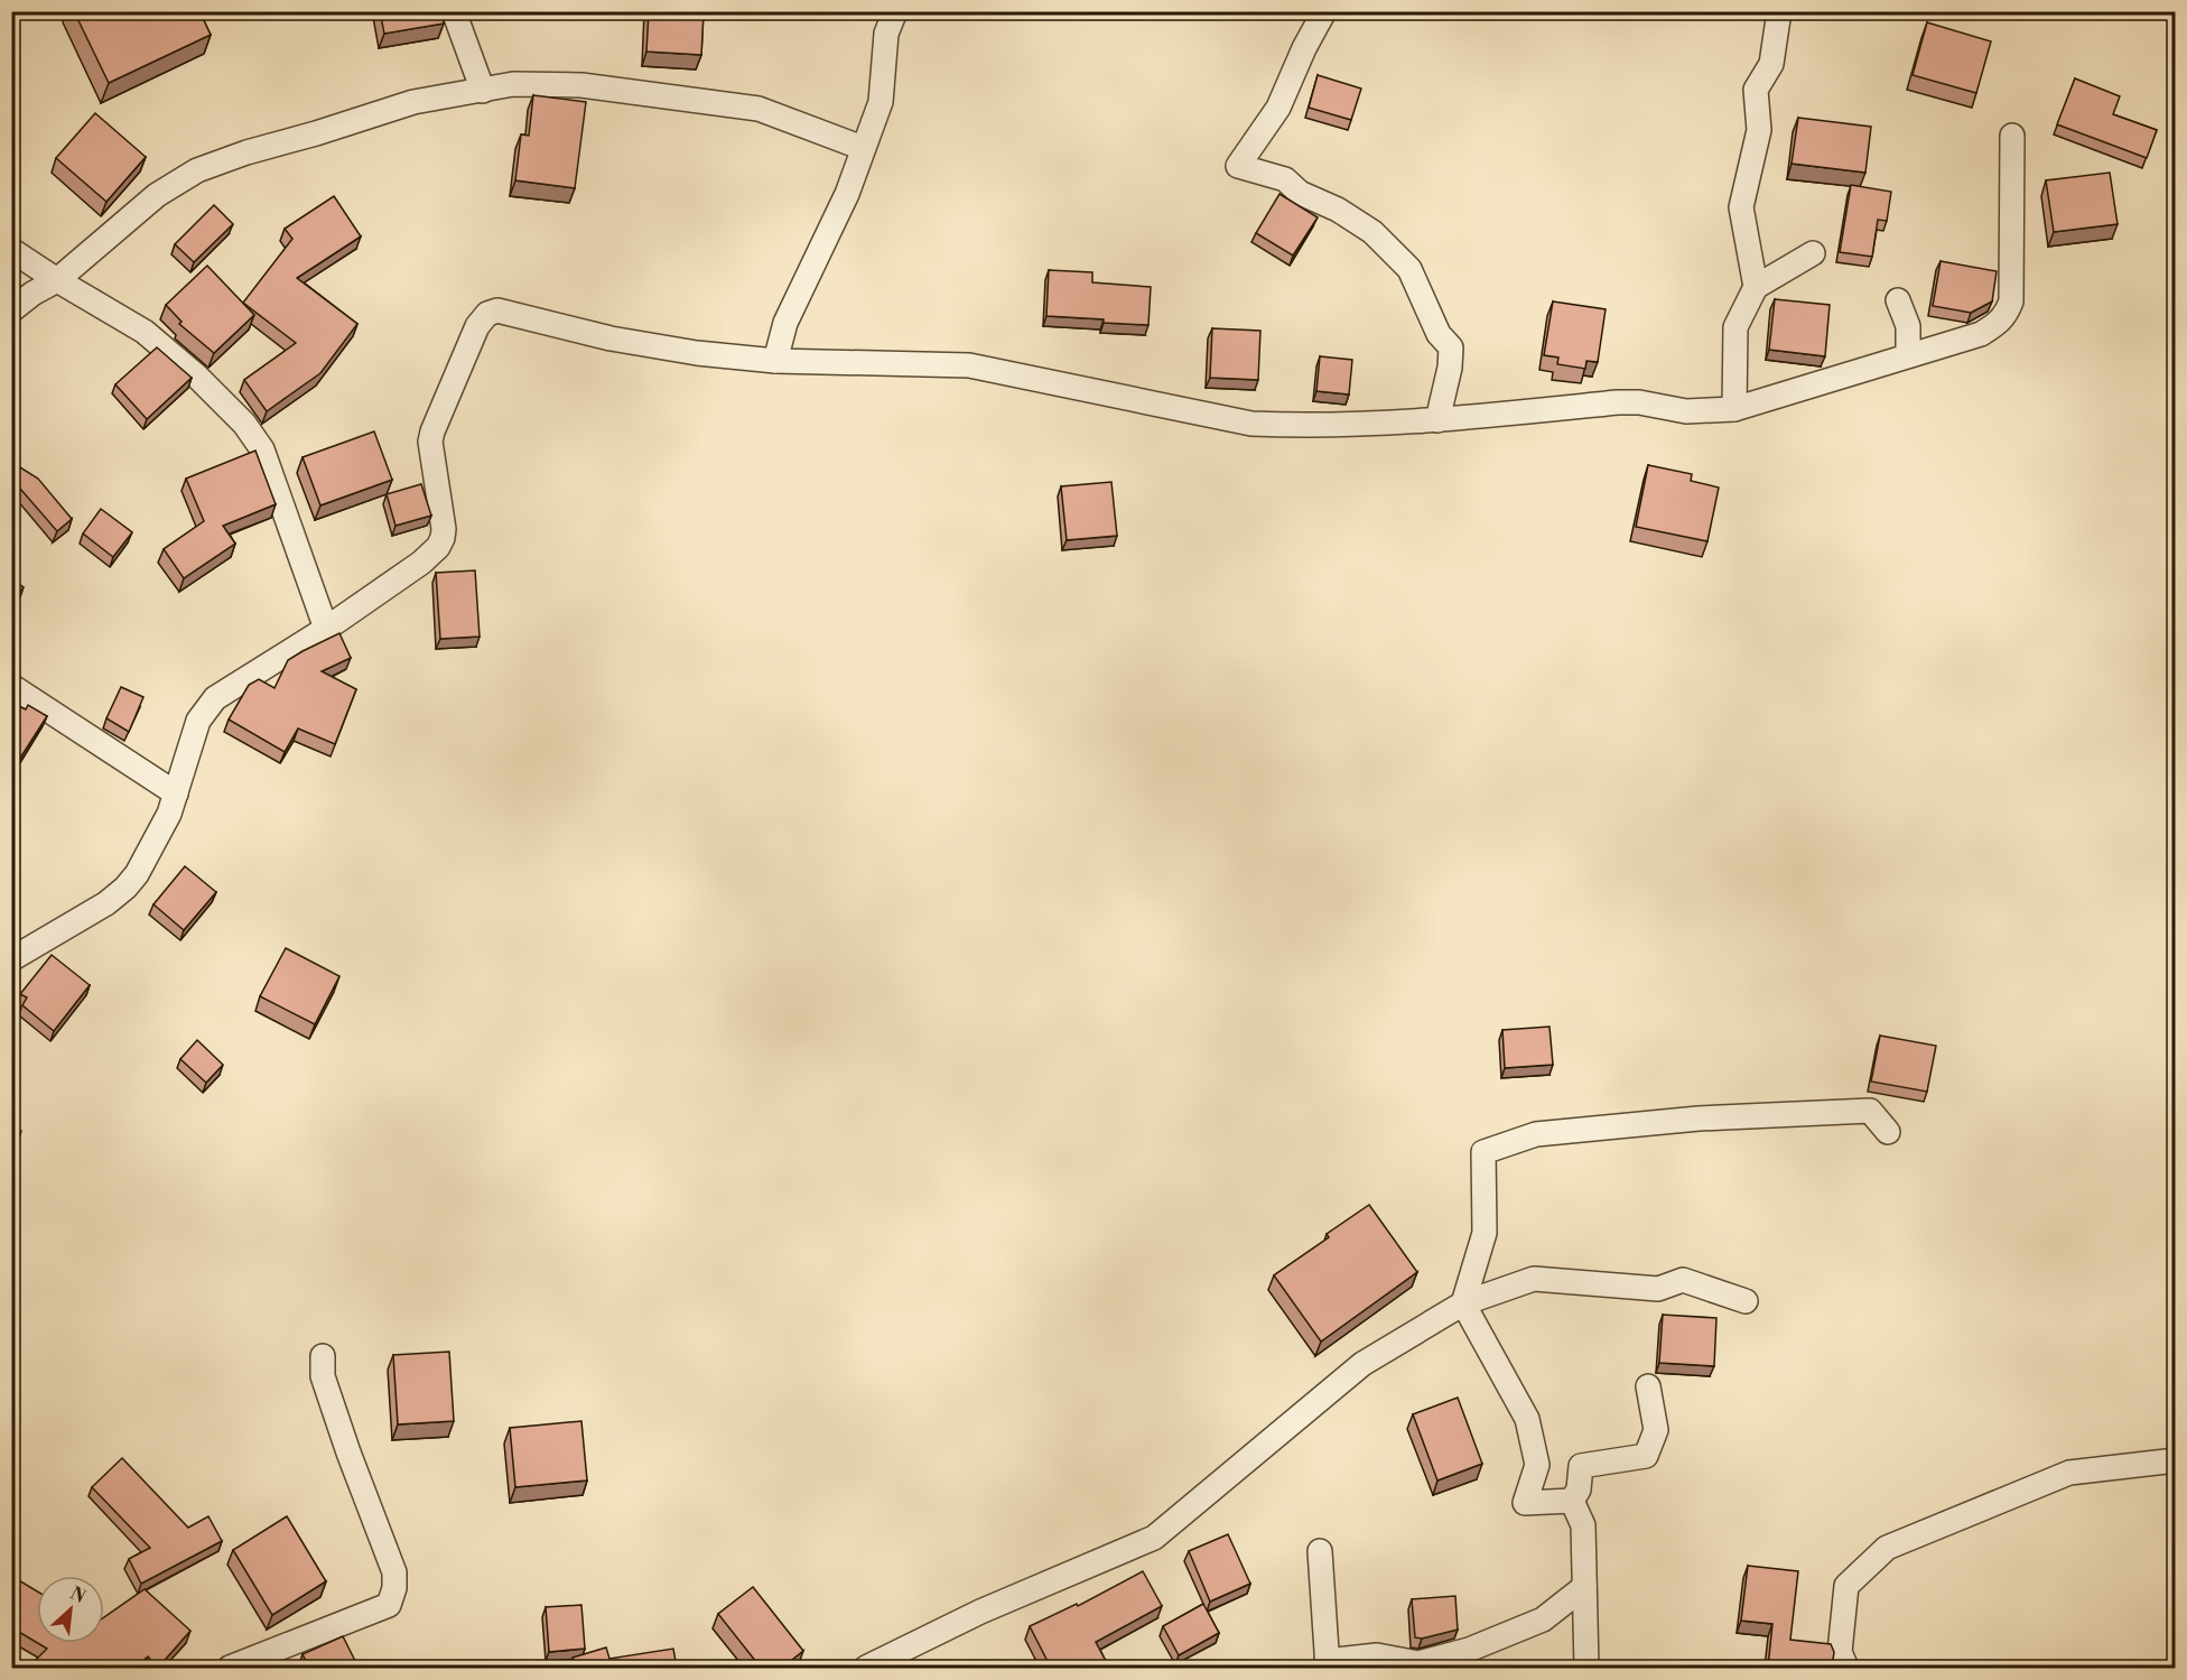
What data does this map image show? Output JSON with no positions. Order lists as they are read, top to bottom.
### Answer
{
  "north": "top right"
}
